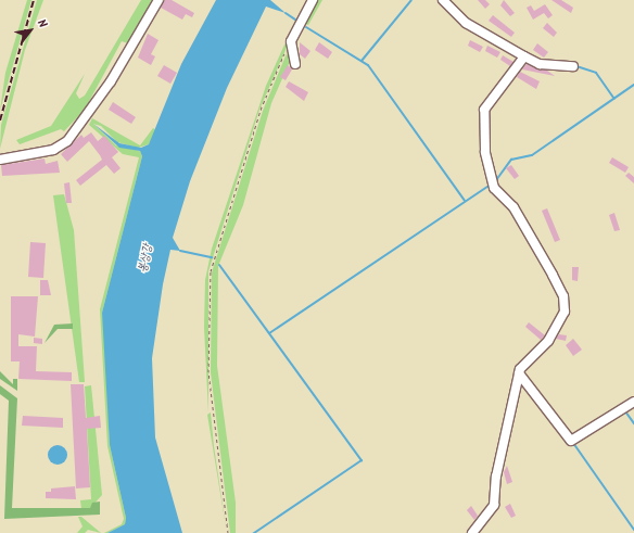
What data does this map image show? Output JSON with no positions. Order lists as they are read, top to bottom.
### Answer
{
  "water": ["봉상강"],
  "north": "top right"
}
